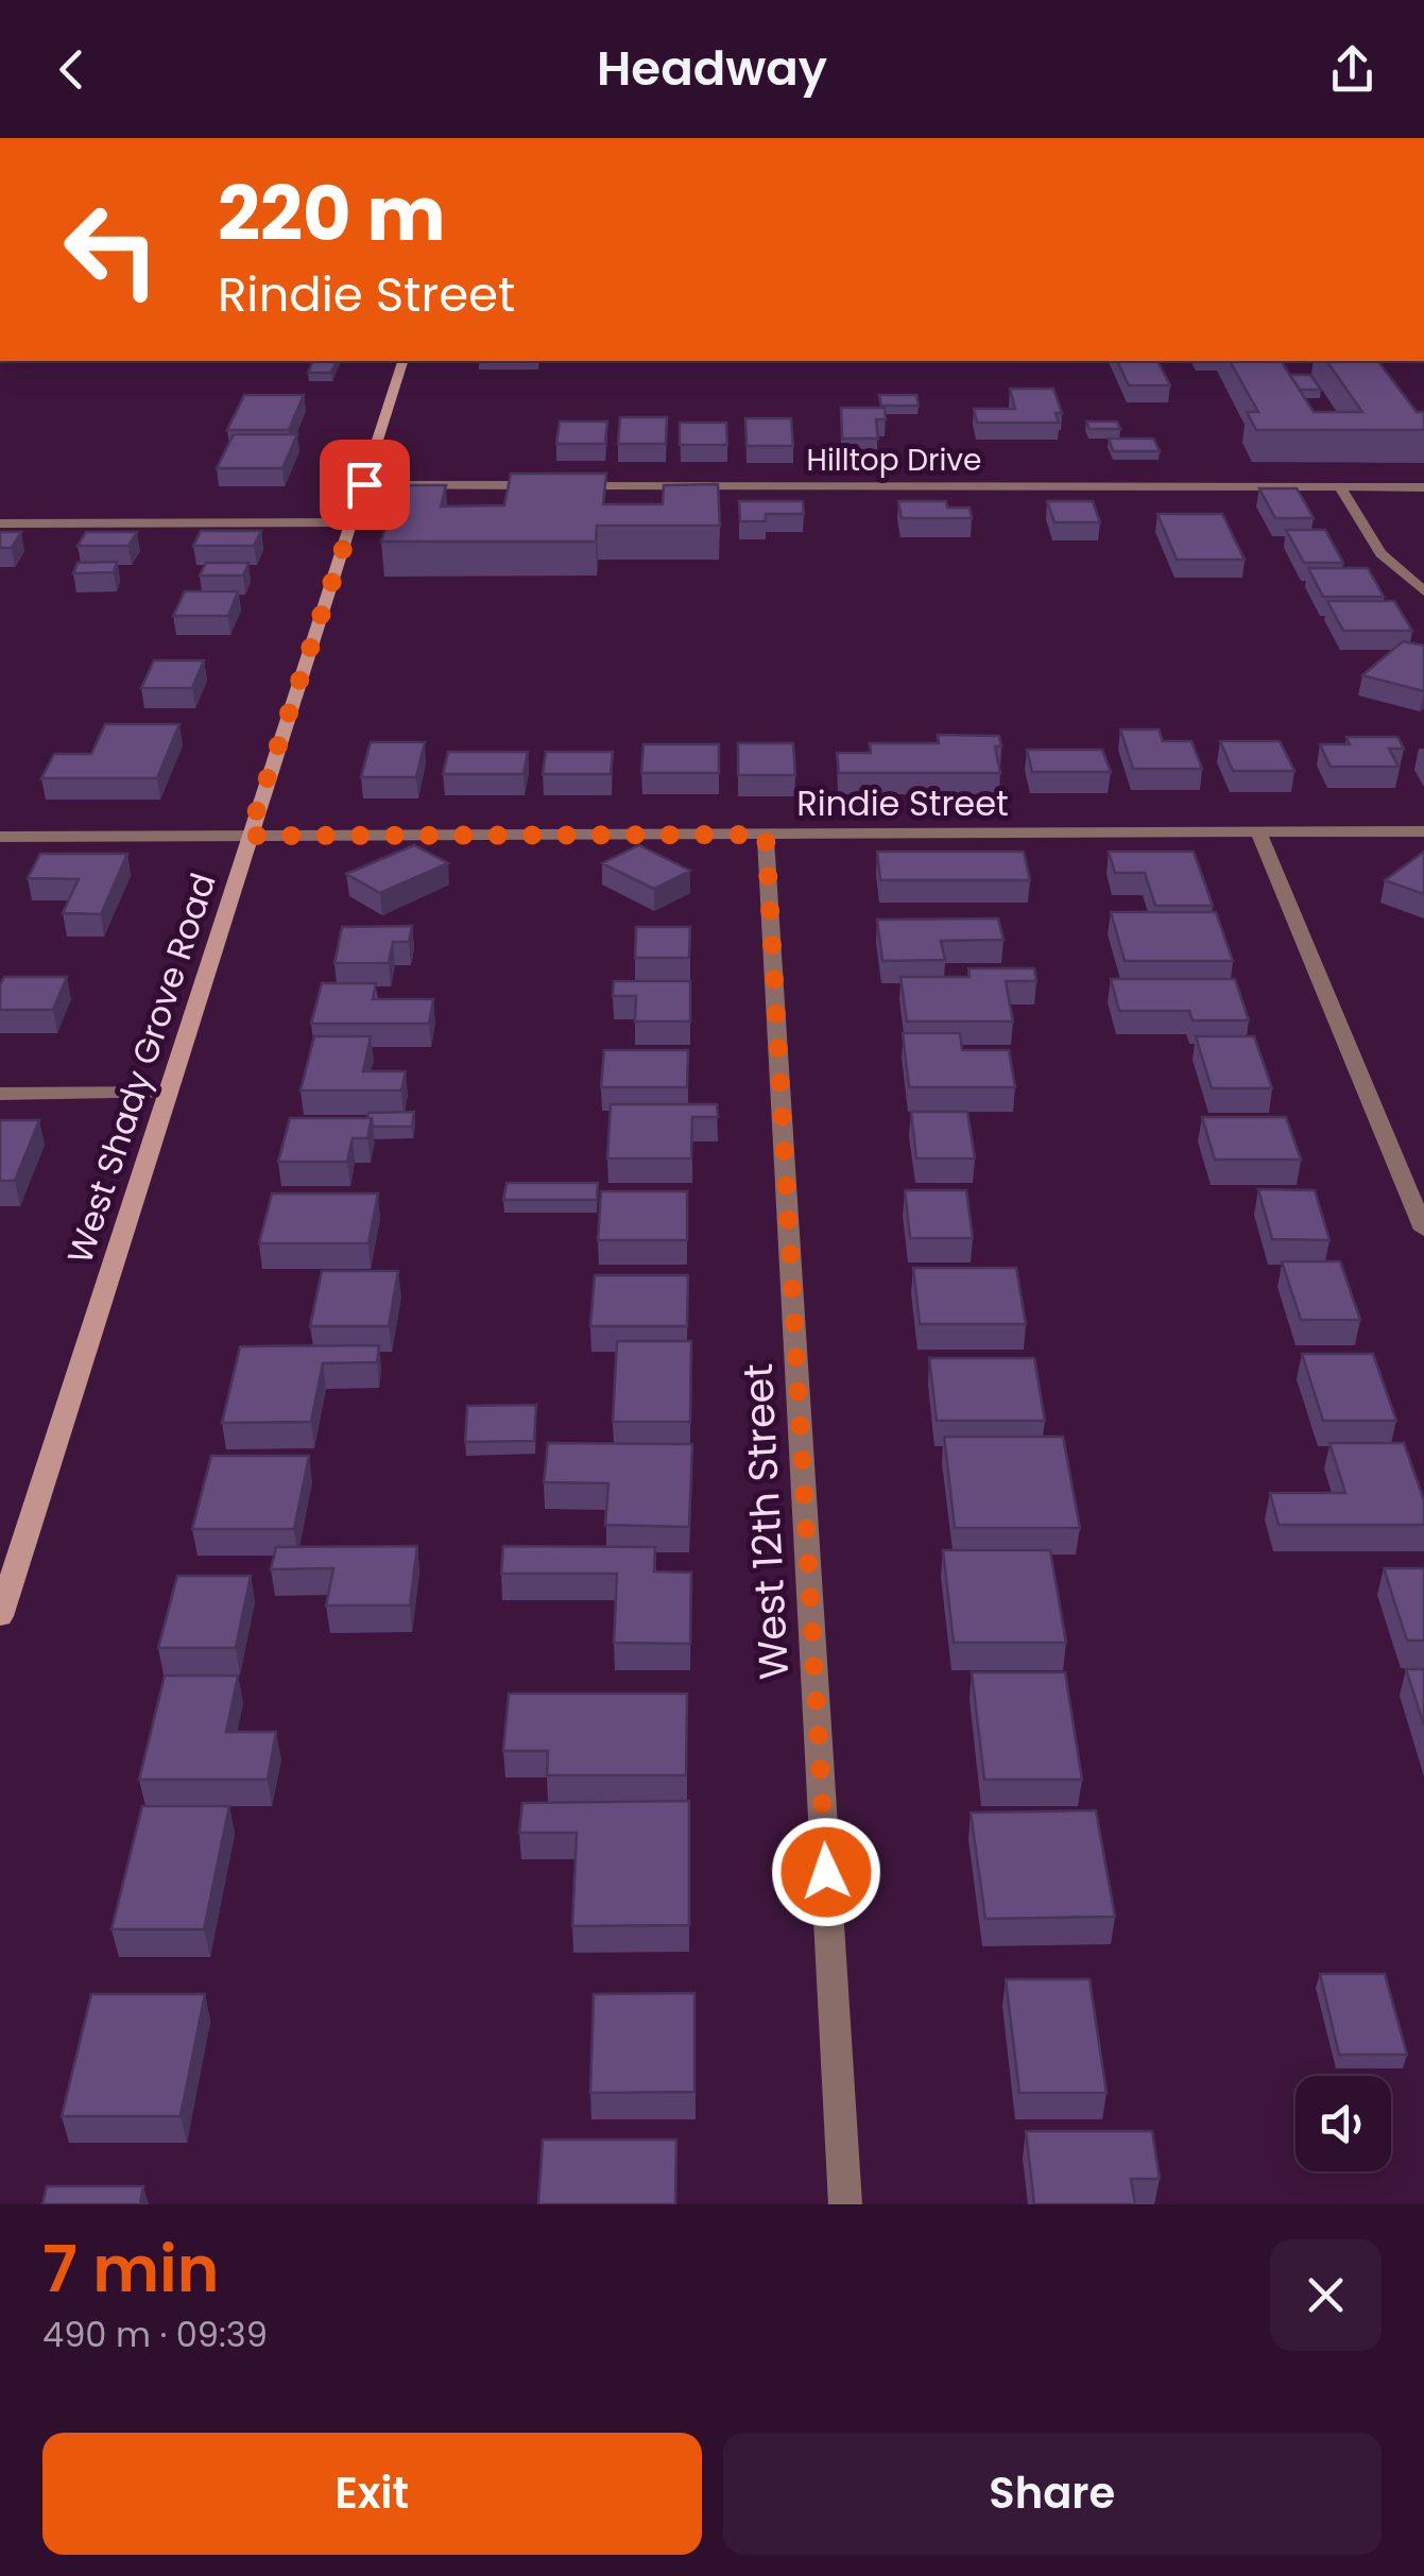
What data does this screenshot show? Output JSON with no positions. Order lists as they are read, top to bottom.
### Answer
{
  "streets": {
    "main road": ["West Shady Grove Road"],
    "street": ["Hilltop Drive", "Rindie Street", "West 12th Street"]
  },
  "crossings": [
    ["Hilltop Drive", "West Shady Grove Road"],
    ["Rindie Street", "West Shady Grove Road"],
    ["Rindie Street", "West 12th Street"]
  ],
  "page": {
    "header": "Headway",
    "turn": ["220 m", "Rindie Street"],
    "heading": ["7 min", "490 m · 09:39"],
    "buttons": ["Exit", "Share"]
  }
}
